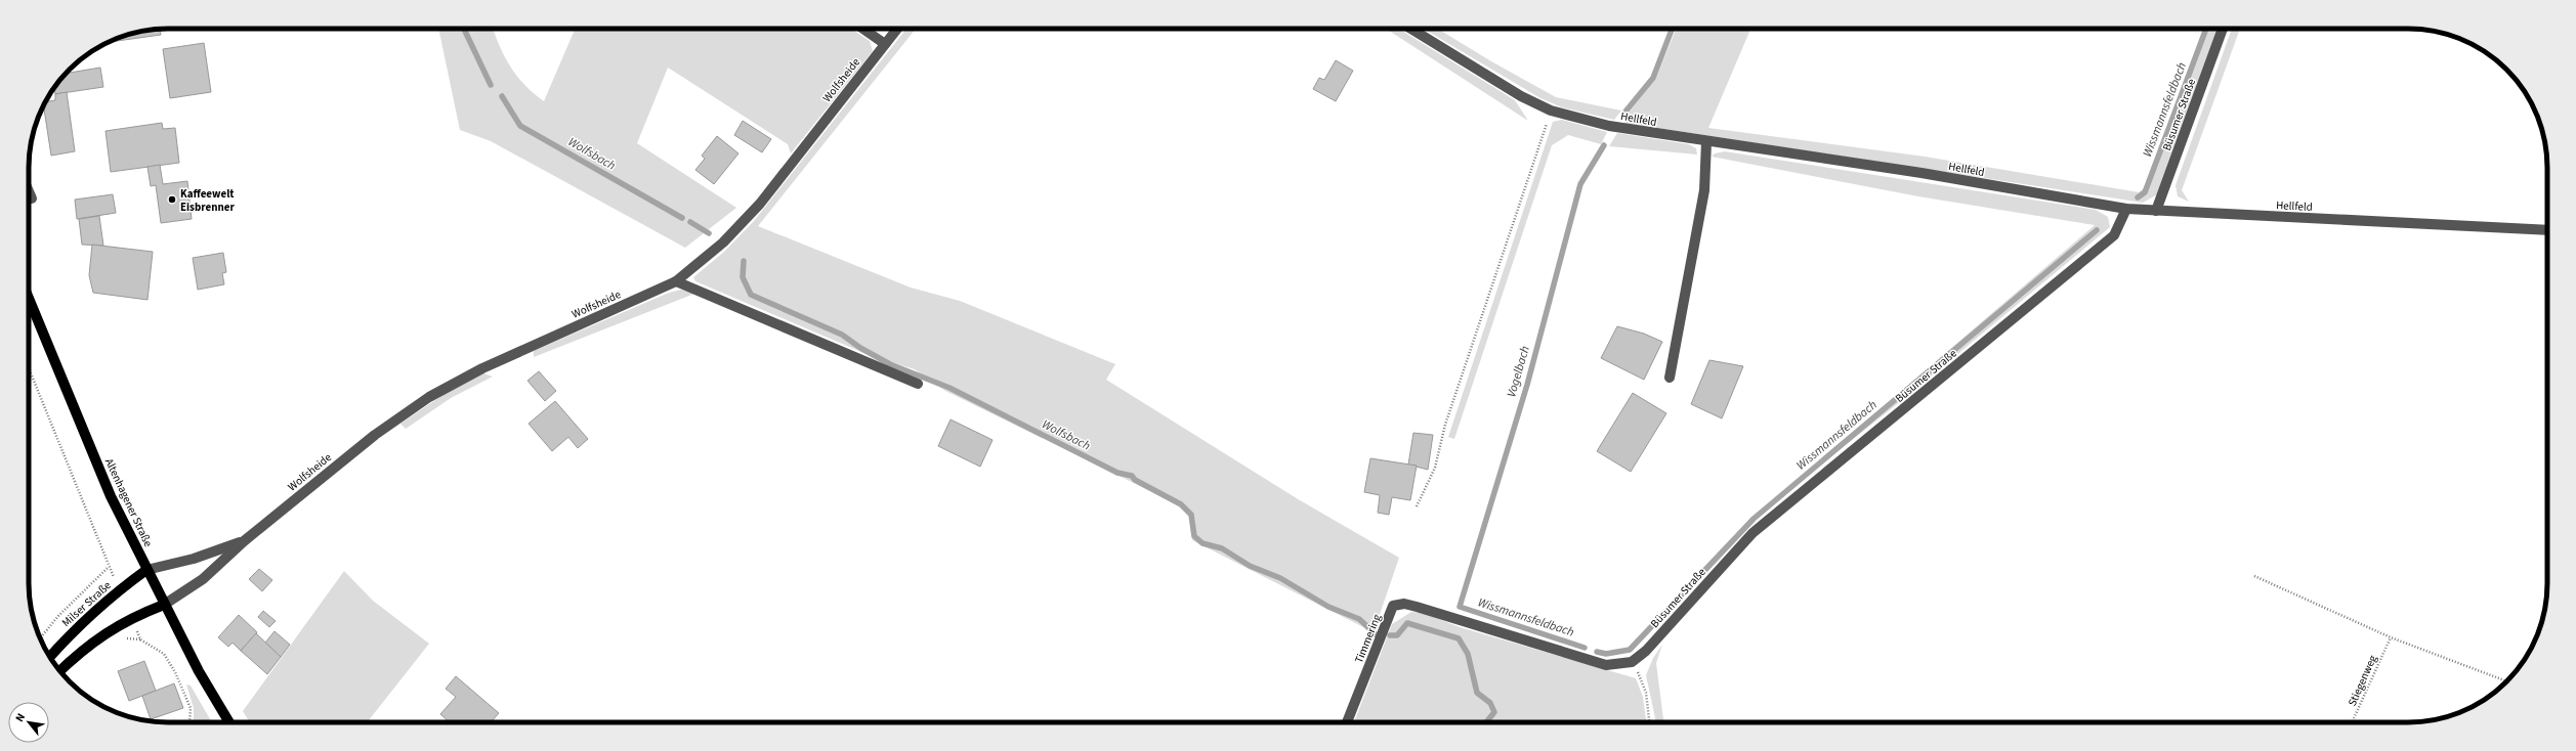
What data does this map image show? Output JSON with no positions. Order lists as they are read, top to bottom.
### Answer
{
  "streets": {
    "main road": ["Altenhagener Straße", "Milser Straße"],
    "street": [
      "Wolfsheide",
      "Büsumer Straße",
      "Hellfeld",
      "Timmering"
    ],
    "path": ["Stiegenweg"]
  },
  "crossings": [
    ["Wolfsheide", "Altenhagener Straße"],
    ["Wolfsheide", "Milser Straße"],
    ["Büsumer Straße", "Hellfeld"],
    ["Büsumer Straße", "Timmering"],
    ["Altenhagener Straße", "Milser Straße"]
  ],
  "water": ["Wissmannsfeldbach", "Wolfsbach", "Vogelbach"],
  "places": ["Kaffeewelt Eisbrenner"],
  "north": "top left"
}
